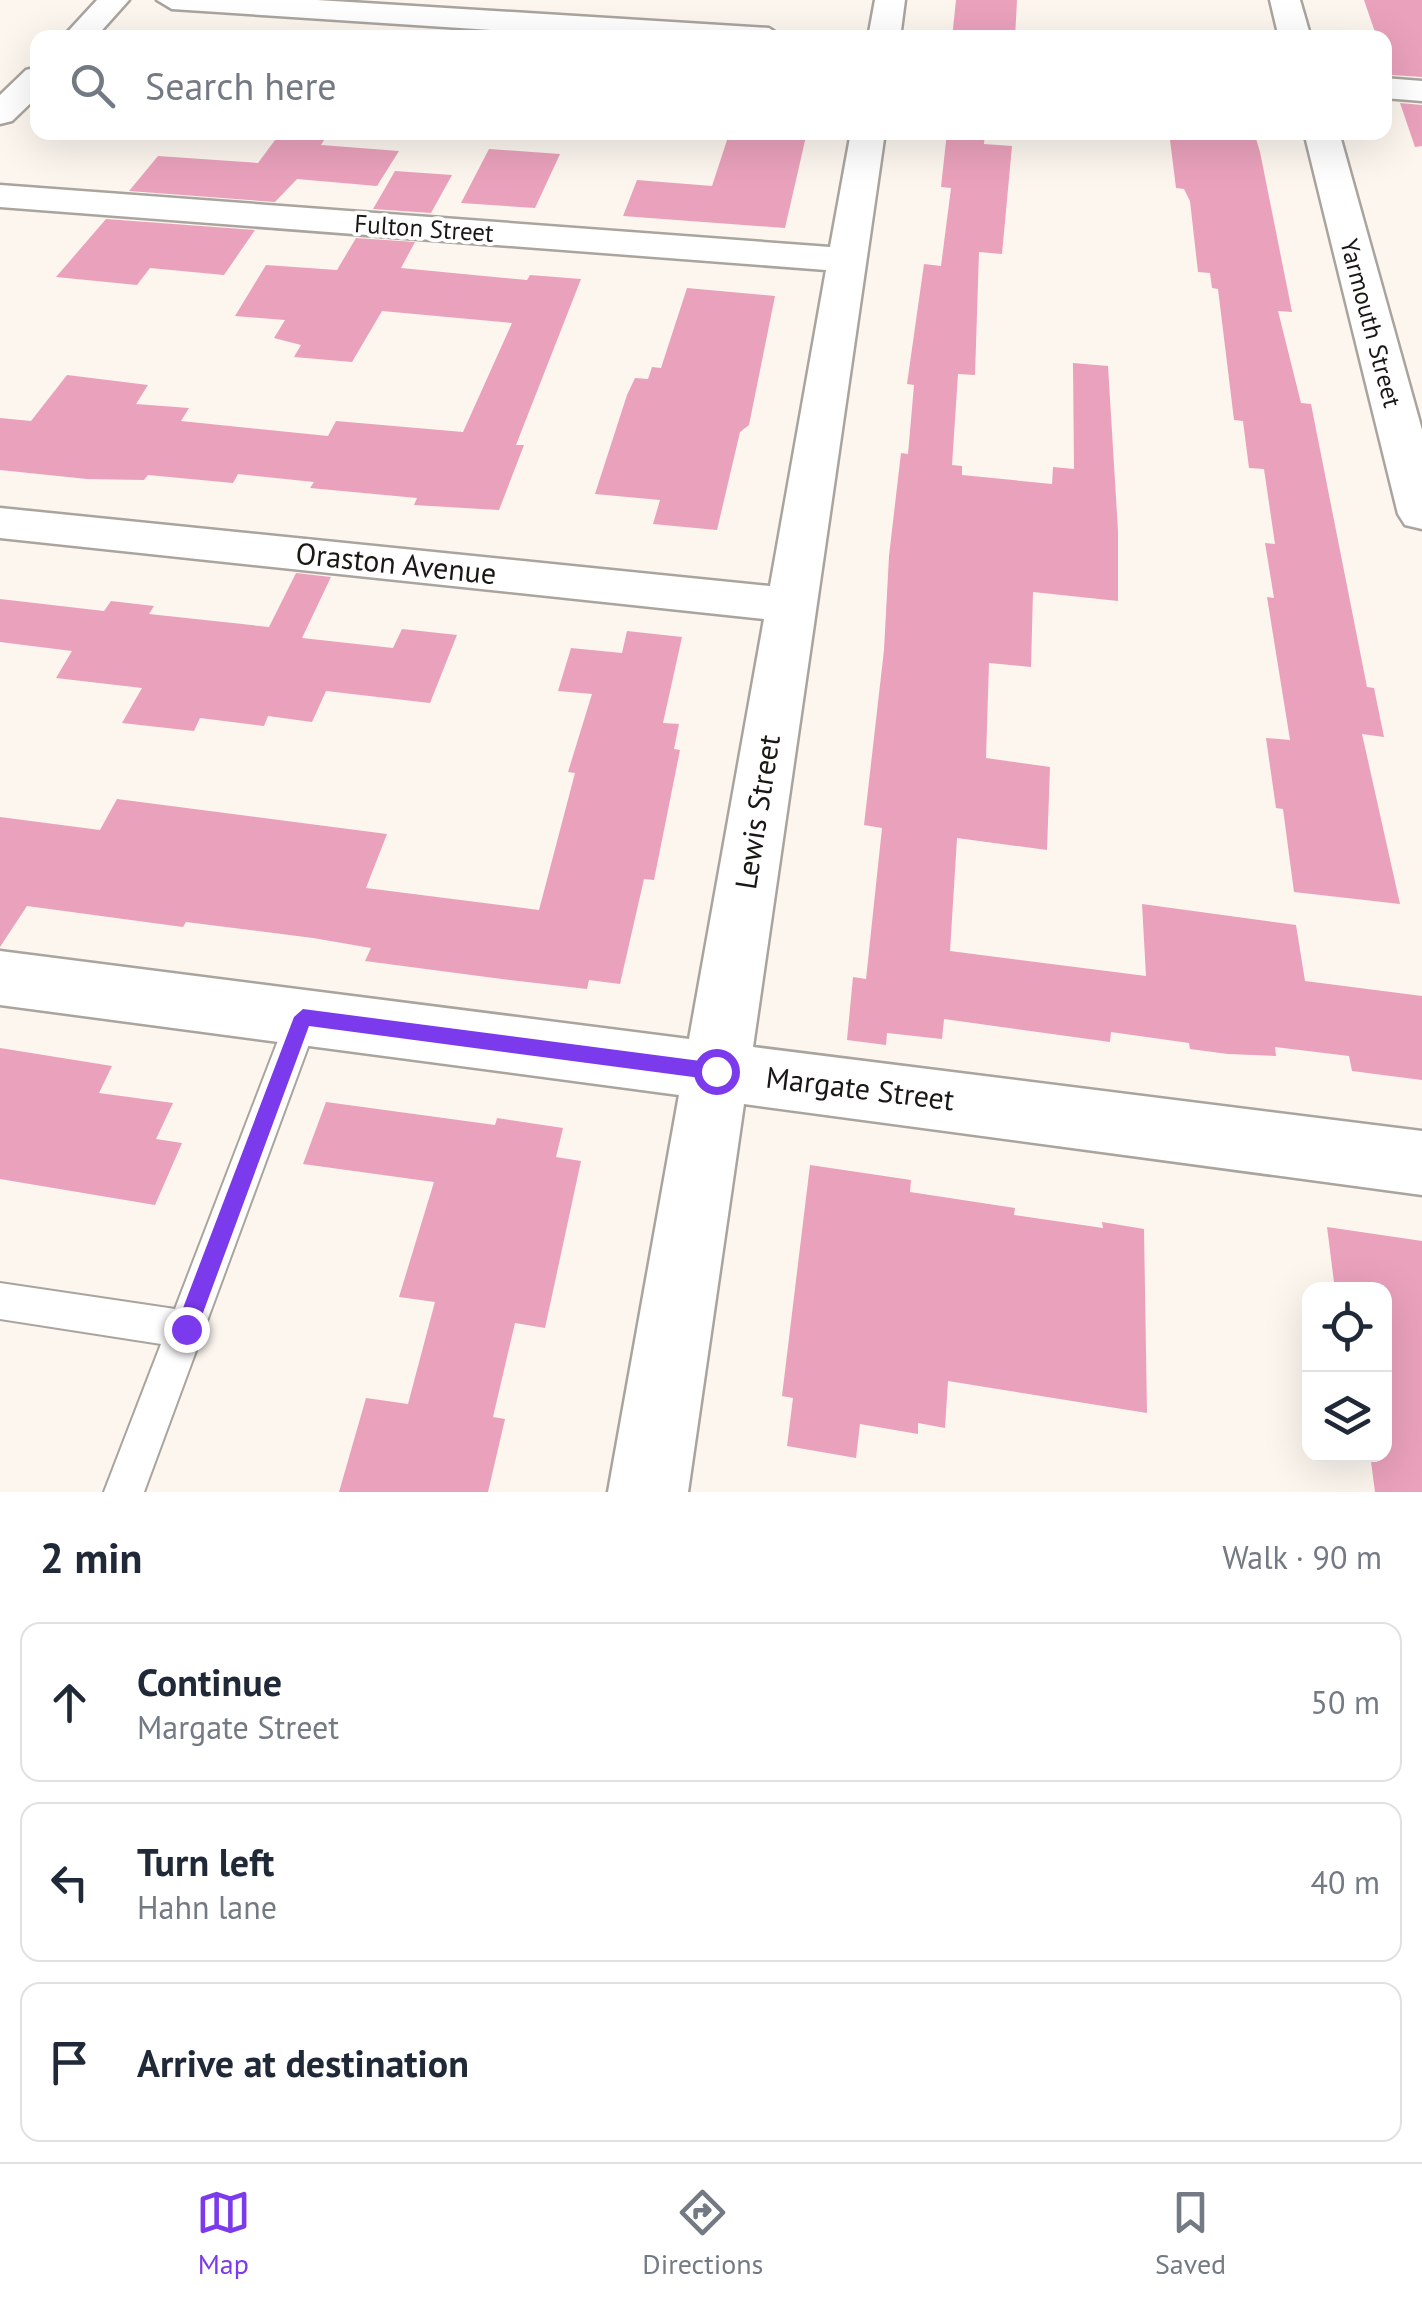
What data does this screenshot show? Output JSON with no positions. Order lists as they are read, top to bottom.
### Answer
{
  "streets": {
    "street": [
      "Fulton Street",
      "Yarmouth Street",
      "Oraston Avenue",
      "Lewis Street",
      "Margate Street"
    ]
  },
  "crossings": [
    ["Fulton Street", "Lewis Street"],
    ["Oraston Avenue", "Lewis Street"],
    ["Lewis Street", "Margate Street"]
  ],
  "page": {
    "search": "Search here",
    "heading": ["2 min", "Walk · 90 m"],
    "list": [
      ["Continue", "Margate Street", "50 m"],
      ["Turn left", "Hahn lane", "40 m"],
      "Arrive at destination"
    ],
    "nav": ["Map", "Directions", "Saved"]
  }
}
